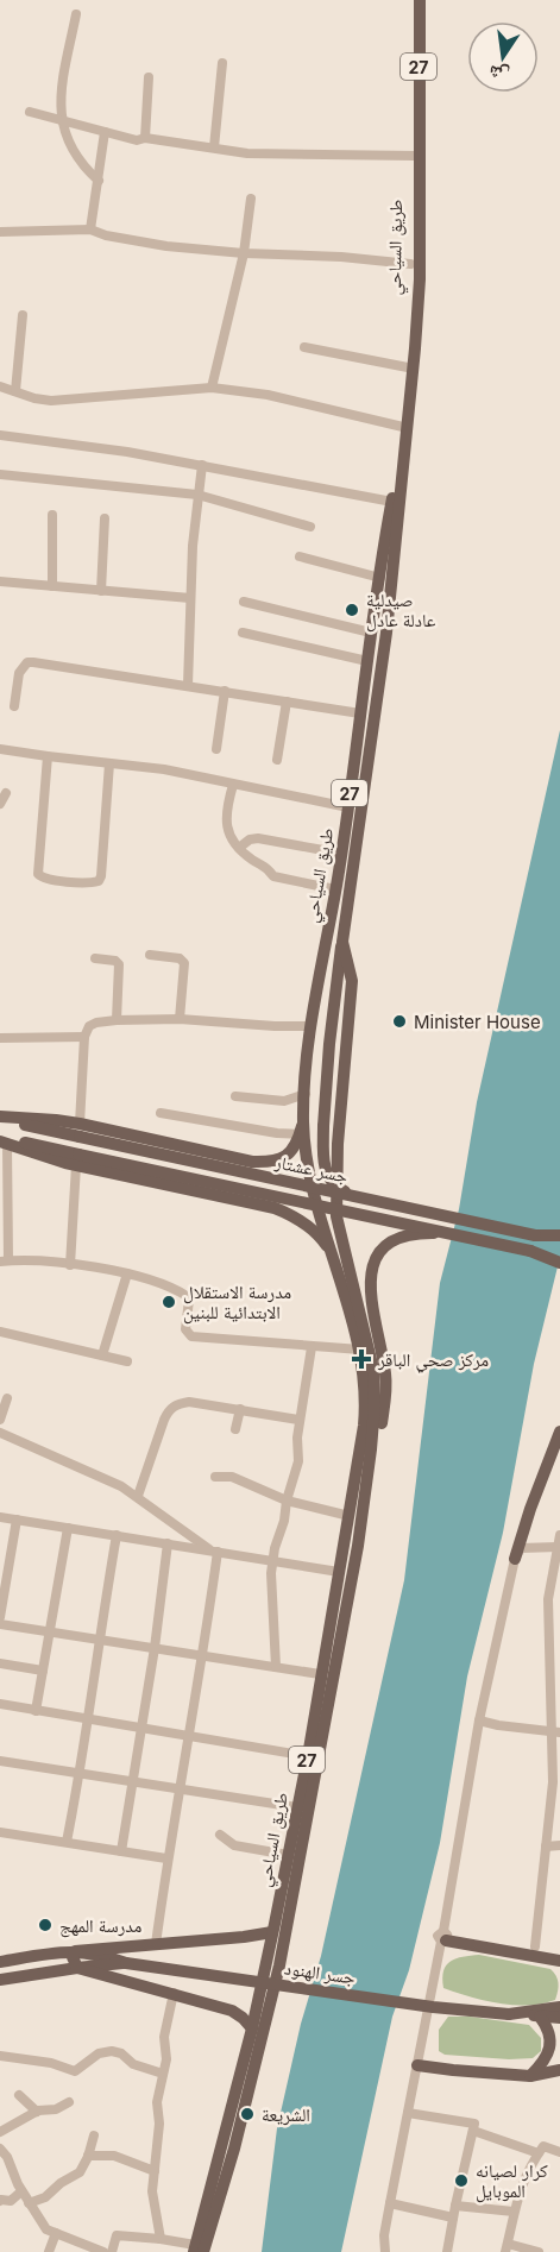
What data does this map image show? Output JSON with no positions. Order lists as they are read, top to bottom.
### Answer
{
  "streets": {
    "main road": [
      "27",
      "طريق السياحي",
      "جسر عشتار",
      "جسر الهنود"
    ]
  },
  "places": {
    "other": [
      "صيدلية عادلة عادل",
      "Minister House",
      "مدرسة الاستقلال الابتدائية للبنين",
      "مدرسة المهج",
      "الشريعة",
      "كرار لصيانه الموبايل"
    ],
    "health": ["مركز صحي الباقر"]
  },
  "north": "bottom"
}
